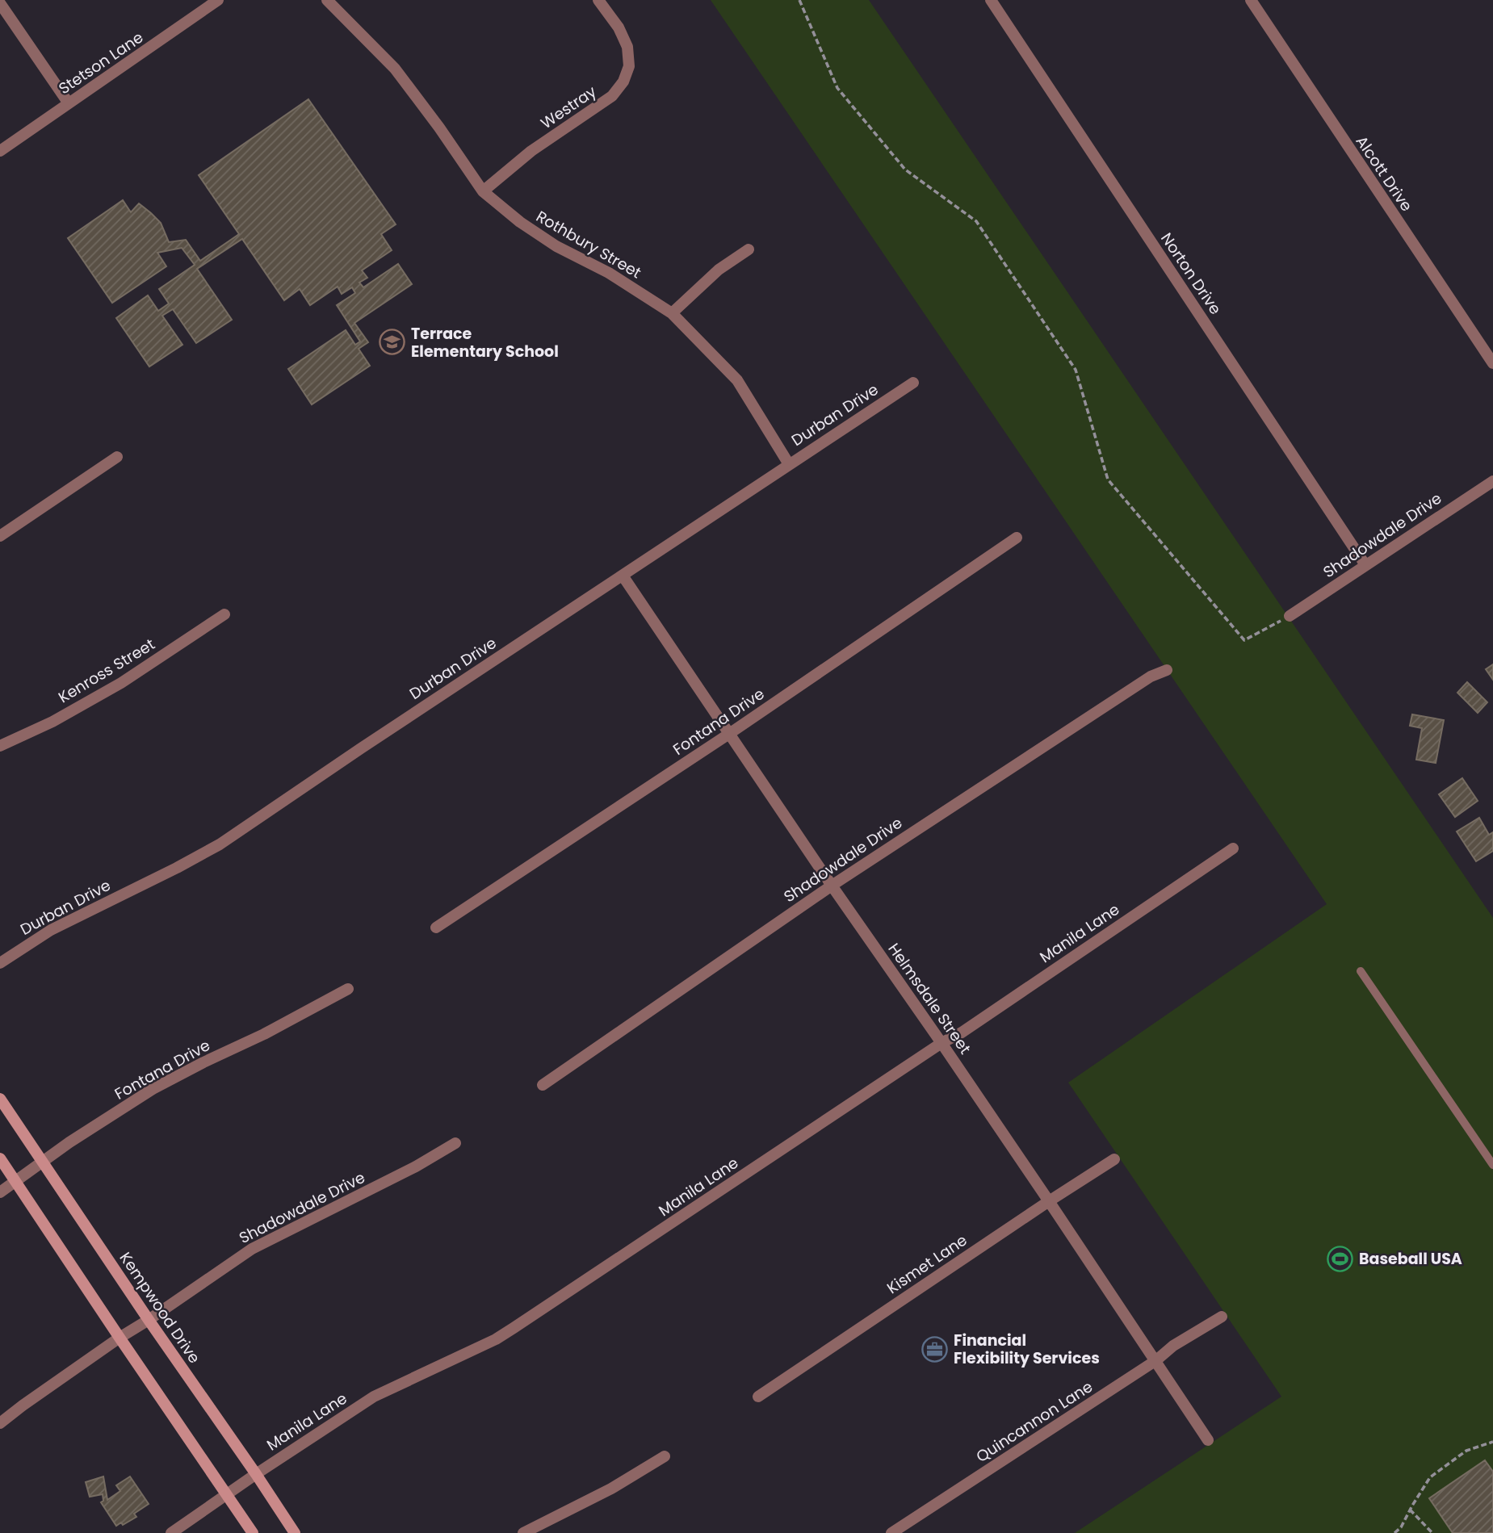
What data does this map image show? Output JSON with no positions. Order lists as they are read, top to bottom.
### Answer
{
  "streets": {
    "main road": ["Kempwood Drive"],
    "street": [
      "Stetson Lane",
      "Westray",
      "Alcott Drive",
      "Rothbury Street",
      "Norton Drive",
      "Durban Drive",
      "Shadowdale Drive",
      "Kenross Street",
      "Fontana Drive",
      "Manila Lane",
      "Helmsdale Street",
      "Kismet Lane",
      "Quincannon Lane"
    ]
  },
  "crossings": [
    ["Westray", "Rothbury Street"],
    ["Rothbury Street", "Durban Drive"],
    ["Norton Drive", "Shadowdale Drive"],
    ["Durban Drive", "Helmsdale Street"],
    ["Shadowdale Drive", "Helmsdale Street"],
    ["Shadowdale Drive", "Kempwood Drive"],
    ["Fontana Drive", "Helmsdale Street"],
    ["Fontana Drive", "Kempwood Drive"],
    ["Manila Lane", "Helmsdale Street"],
    ["Manila Lane", "Kempwood Drive"],
    ["Helmsdale Street", "Kismet Lane"],
    ["Helmsdale Street", "Quincannon Lane"]
  ],
  "places": {
    "school or university": ["Terrace Elementary School"],
    "sports": ["Baseball USA"],
    "office": ["Financial Flexibility Services"]
  }
}
